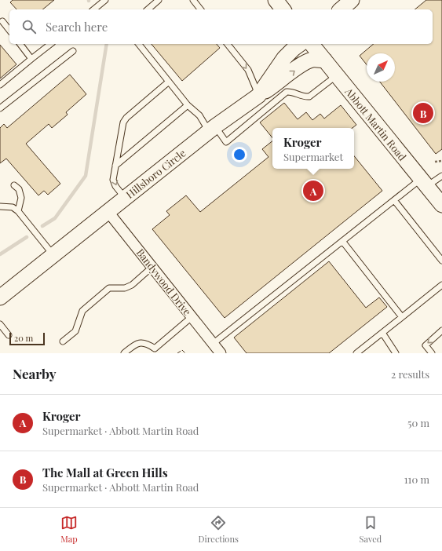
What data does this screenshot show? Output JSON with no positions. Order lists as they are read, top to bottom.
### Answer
{
  "streets": {
    "street": ["Abbott Martin Road", "Hillsboro Circle", "Bandywood Drive"]
  },
  "crossings": [
    ["Hillsboro Circle", "Bandywood Drive"]
  ],
  "scale_bar": "20 m",
  "north": "top right",
  "page": {
    "search": "Search here",
    "pins": ["B", "A"],
    "popup": ["Kroger", "Supermarket"],
    "scale": "20 m",
    "heading": ["Nearby", "2 results"],
    "list": [
      {
        "mark": "A",
        "name": "Kroger",
        "note": "Supermarket · Abbott Martin Road",
        "value": "50 m"
      },
      {
        "mark": "B",
        "name": "The Mall at Green Hills",
        "note": "Supermarket · Abbott Martin Road",
        "value": "110 m"
      }
    ],
    "nav": ["Map", "Directions", "Saved"]
  }
}
